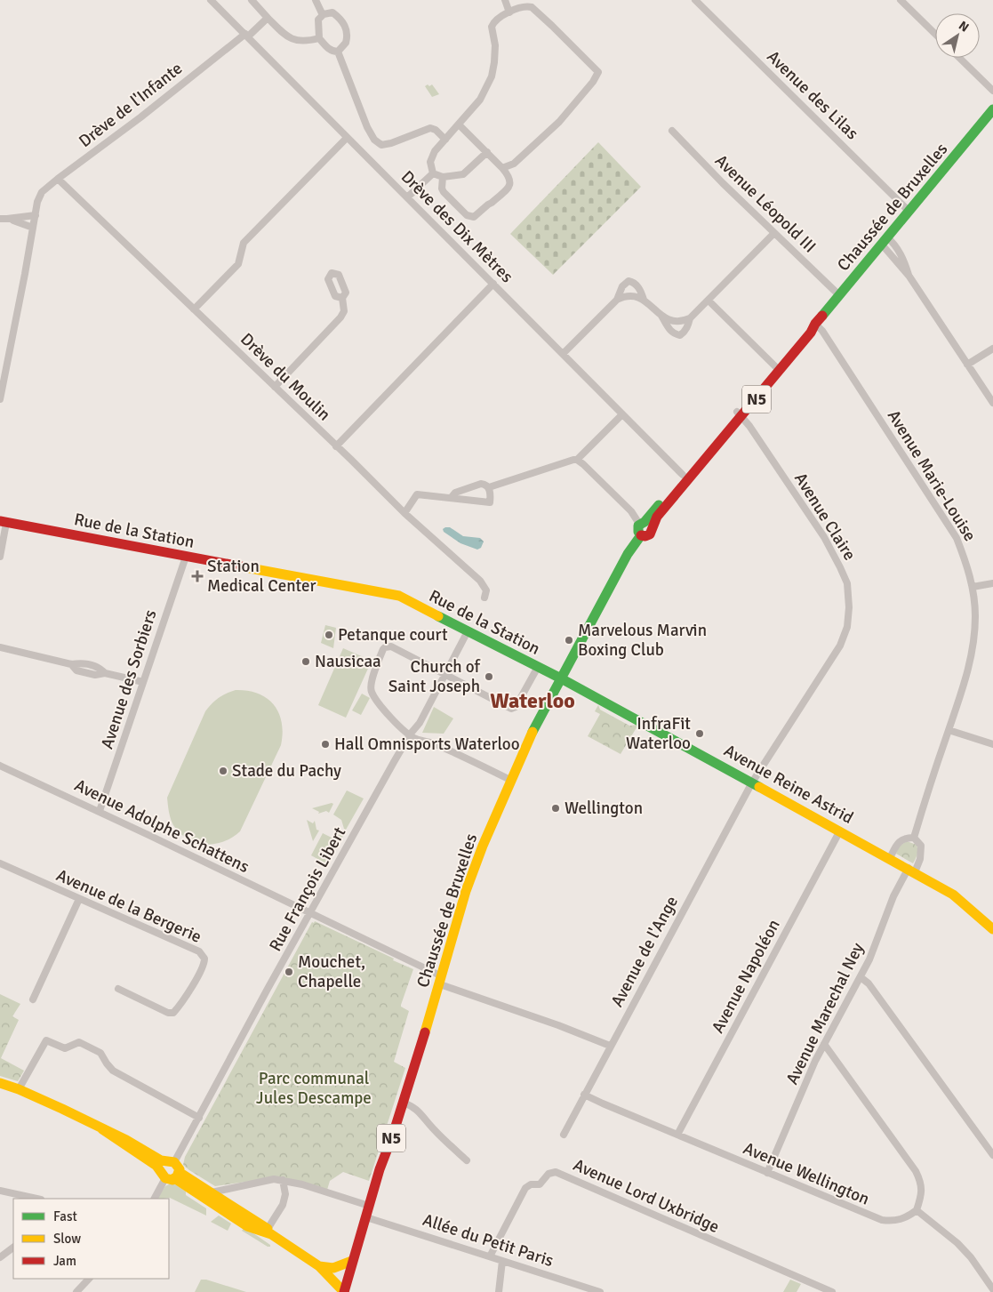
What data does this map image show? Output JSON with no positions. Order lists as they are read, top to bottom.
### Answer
{
  "streets": {
    "main road": [
      "Chaussée de Bruxelles",
      "N5",
      "Rue de la Station",
      "Avenue Reine Astrid"
    ],
    "street": [
      "Avenue des Lilas",
      "Drève de l'Infante",
      "Avenue Léopold III",
      "Drève des Dix Mètres",
      "Drève du Moulin",
      "Avenue Marie-Louise",
      "Avenue Claire",
      "Avenue des Sorbiers",
      "Avenue Adolphe Schattens",
      "Rue François Libert",
      "Avenue de la Bergerie",
      "Avenue de l'Ange",
      "Avenue Napoléon",
      "Avenue Marechal Ney",
      "Avenue Wellington",
      "Avenue Lord Uxbridge",
      "Allée du Petit Paris"
    ]
  },
  "crossings": [
    ["Avenue des Lilas", "Chaussée de Bruxelles"],
    ["Drève de l'Infante", "Drève des Dix Mètres"],
    ["Drève de l'Infante", "Drève du Moulin"],
    ["Avenue Léopold III", "Chaussée de Bruxelles"],
    ["Chaussée de Bruxelles", "Drève des Dix Mètres"],
    ["Chaussée de Bruxelles", "Avenue Marie-Louise"],
    ["Chaussée de Bruxelles", "Avenue Claire"],
    ["Chaussée de Bruxelles", "Rue de la Station"],
    ["Chaussée de Bruxelles", "Avenue Reine Astrid"],
    ["Chaussée de Bruxelles", "Avenue Adolphe Schattens"],
    ["Chaussée de Bruxelles", "Allée du Petit Paris"],
    ["Avenue Marie-Louise", "Avenue Reine Astrid"],
    ["Avenue Marie-Louise", "Avenue Marechal Ney"],
    ["Avenue Claire", "Avenue Reine Astrid"],
    ["Avenue Claire", "Avenue de l'Ange"],
    ["Rue de la Station", "Avenue des Sorbiers"],
    ["Rue de la Station", "Avenue Reine Astrid"],
    ["Rue de la Station", "Rue François Libert"],
    ["Avenue des Sorbiers", "Avenue Adolphe Schattens"],
    ["Avenue Reine Astrid", "Avenue de l'Ange"],
    ["Avenue Reine Astrid", "Avenue Napoléon"],
    ["Avenue Reine Astrid", "Avenue Marechal Ney"],
    ["Avenue Adolphe Schattens", "Rue François Libert"],
    ["Avenue Adolphe Schattens", "Avenue de l'Ange"],
    ["Avenue de l'Ange", "Avenue Wellington"],
    ["Avenue Napoléon", "Avenue Wellington"],
    ["Avenue Marechal Ney", "Avenue Wellington"],
    ["Avenue Lord Uxbridge", "Allée du Petit Paris"]
  ],
  "districts": ["Waterloo"],
  "parks": ["Parc communal Jules Descampe"],
  "places": {
    "health": ["Station Medical Center"],
    "other": [
      "Petanque court",
      "Marvelous Marvin Boxing Club",
      "Nausicaa",
      "Church of Saint Joseph",
      "InfraFit Waterloo",
      "Hall Omnisports Waterloo",
      "Stade du Pachy",
      "Wellington",
      "Mouchet, Chapelle"
    ]
  },
  "legend": ["Fast", "Slow", "Jam"],
  "north": "top right"
}
